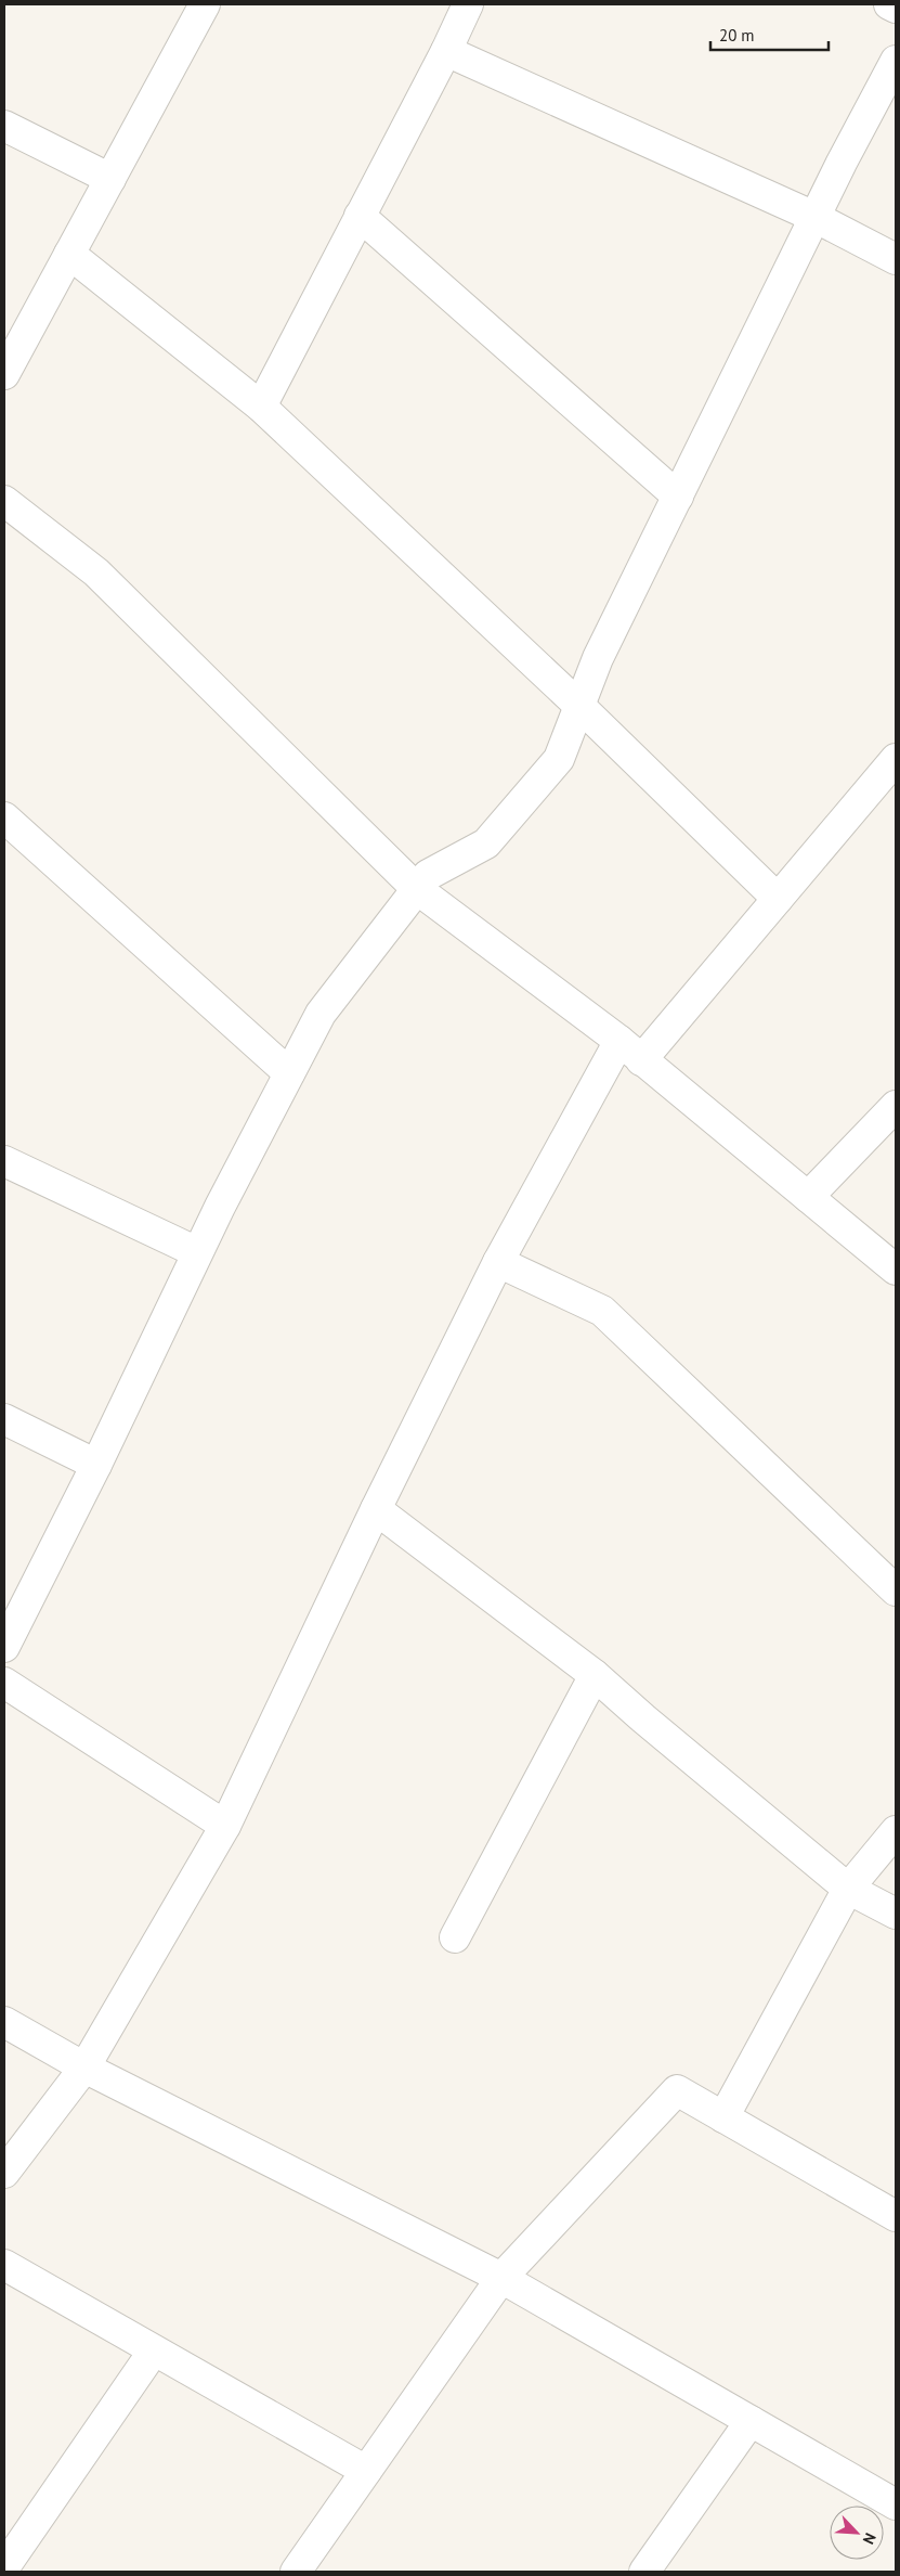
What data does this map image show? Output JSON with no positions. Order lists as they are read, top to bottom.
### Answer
{
  "scale_bar": "20 m",
  "north": "bottom right"
}
